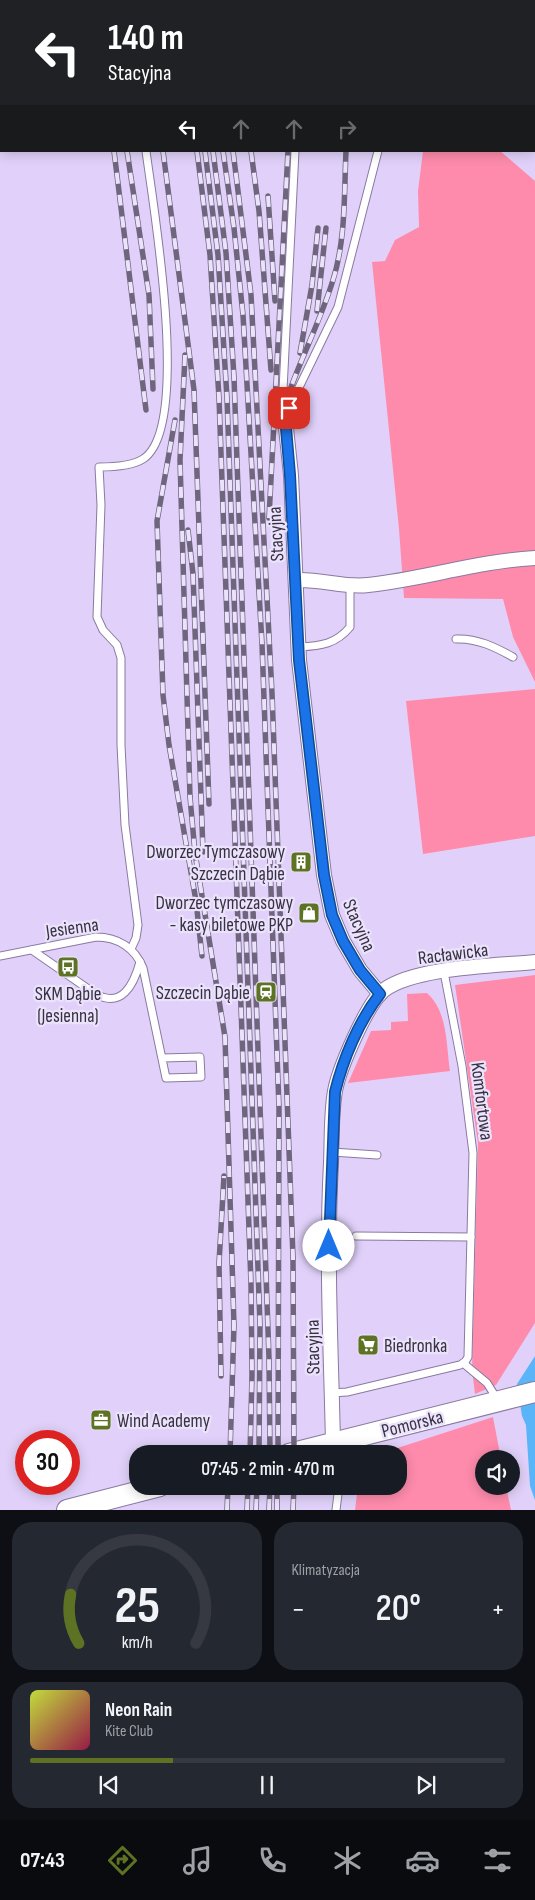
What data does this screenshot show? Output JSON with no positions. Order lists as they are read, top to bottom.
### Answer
{
  "streets": {
    "street": ["Stacyjna", "Racławicka", "Pomorska"],
    "lane": ["Jesienna", "Komfortowa"]
  },
  "crossings": [
    ["Stacyjna", "Racławicka"],
    ["Stacyjna", "Pomorska"],
    ["Racławicka", "Komfortowa"]
  ],
  "places": {
    "building": ["Dworzec Tymczasowy Szczecin Dąbie"],
    "shop": ["Dworzec tymczasowy - kasy biletowe PKP"],
    "bus stop": ["SKM Dąbie (Jesienna)"],
    "station": ["Szczecin Dąbie"],
    "supermarket": ["Biedronka"],
    "office": ["Wind Academy"]
  },
  "page": {
    "turn": ["140 m", "Stacyjna"],
    "limit": "30",
    "trip": "07:45 · 2 min · 470 m",
    "tile": "Klimatyzacja",
    "heat": ["−", "20°", "+"],
    "song": ["Neon Rain", "Kite Club"],
    "tabs": "07:43",
    "gauge": ["25", "km/h"]
  }
}
